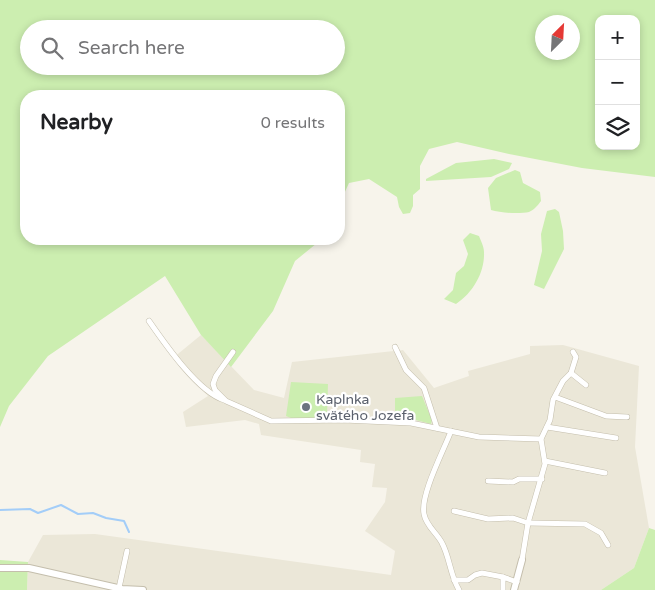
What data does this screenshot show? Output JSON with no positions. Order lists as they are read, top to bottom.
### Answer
{
  "places": ["Kaplnka svätého Jozefa"],
  "north": "top right",
  "page": {
    "map_buttons": ["+", "−"],
    "search": "Search here",
    "heading": ["Nearby", "0 results"]
  }
}
